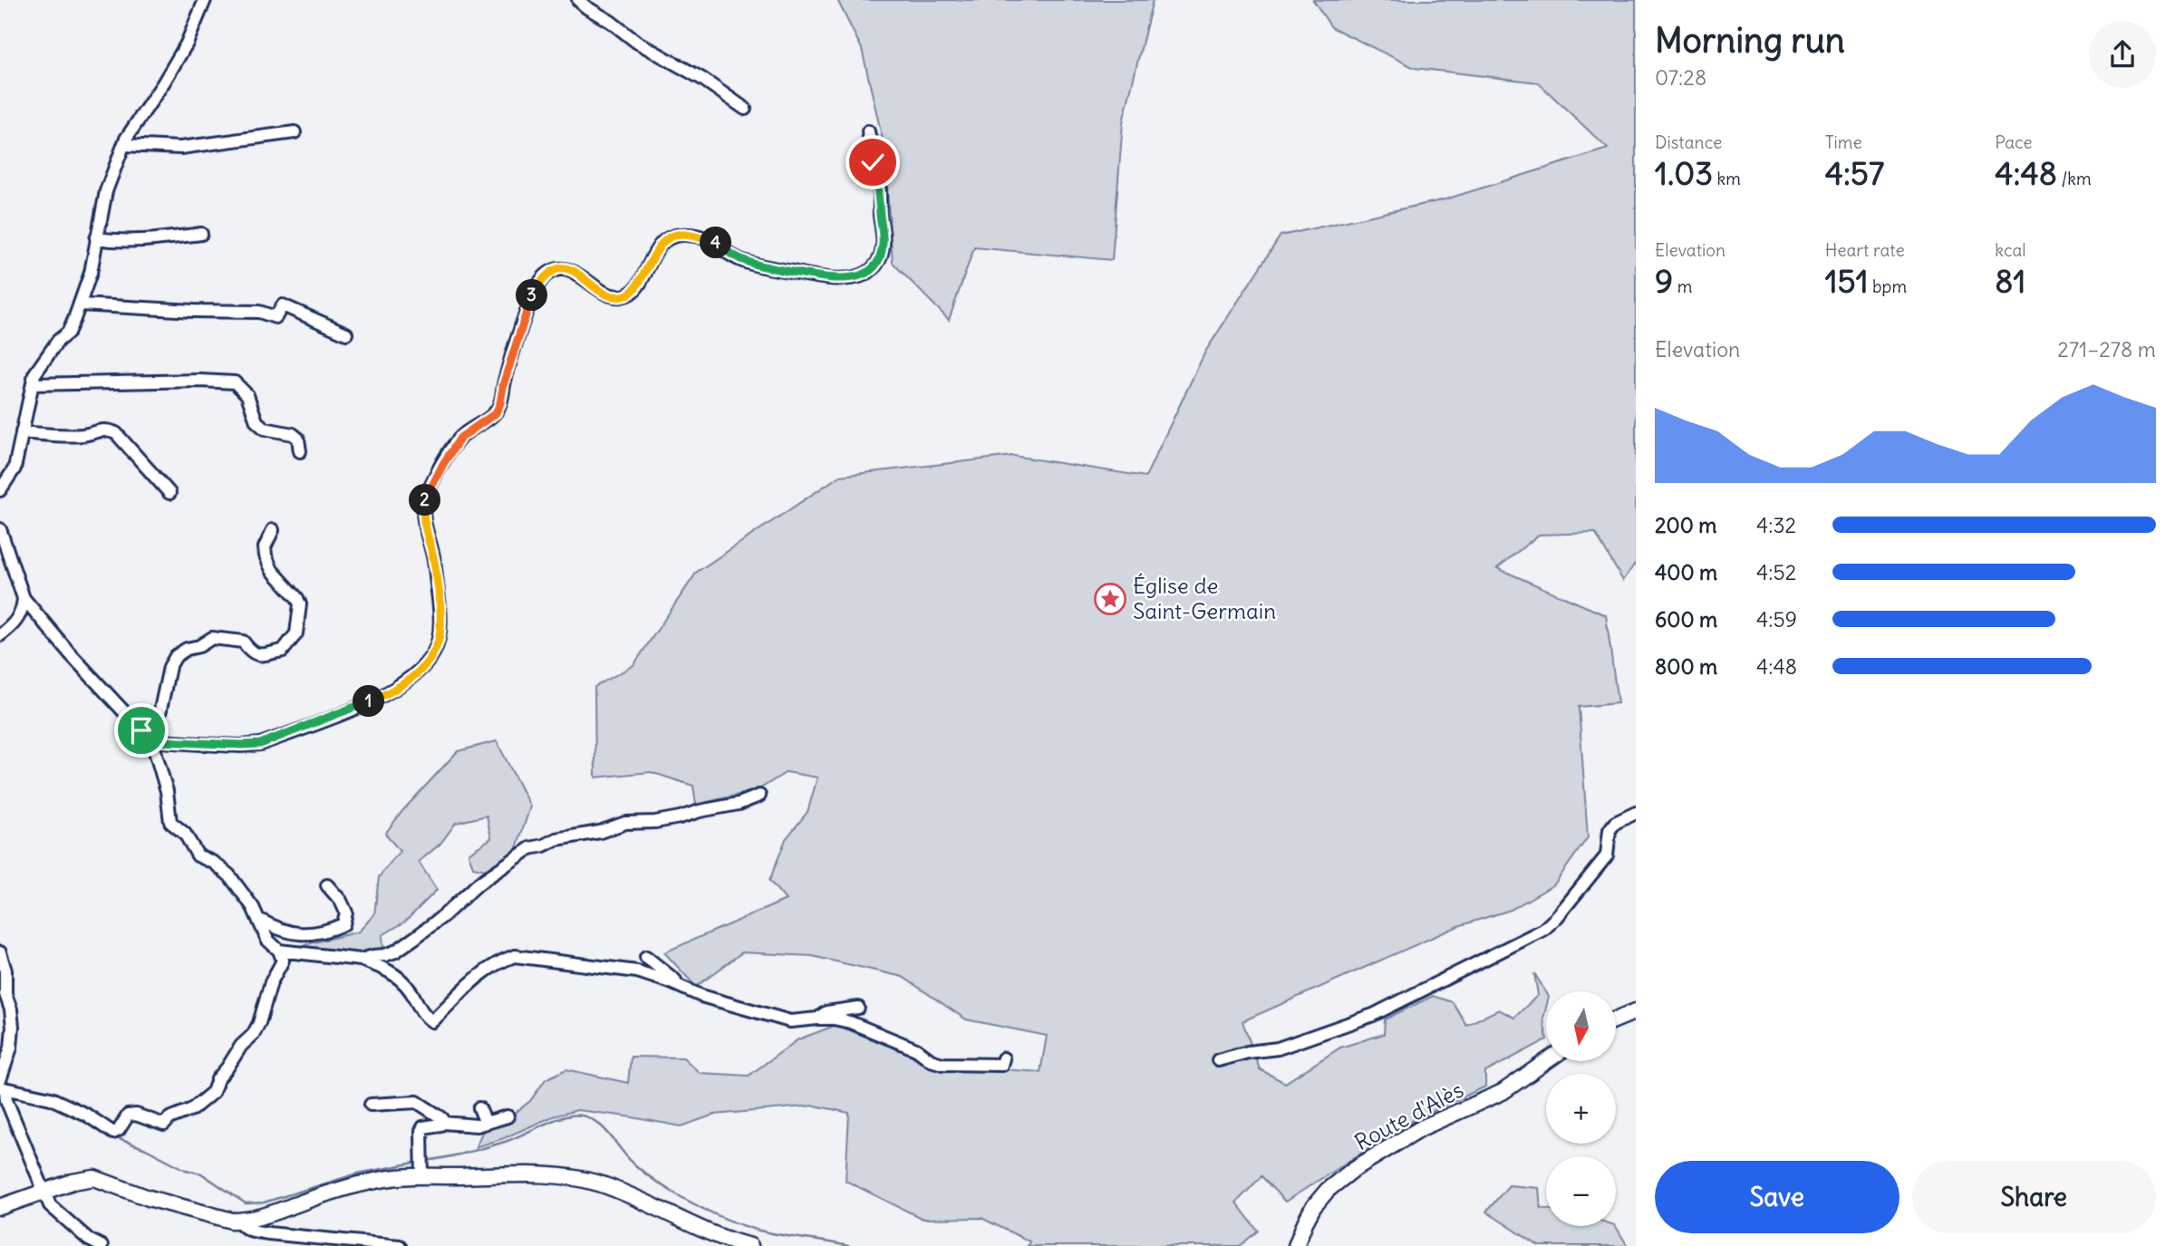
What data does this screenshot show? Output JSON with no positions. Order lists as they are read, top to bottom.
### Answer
{
  "streets": {
    "main road": ["Route d'Alès"]
  },
  "places": {
    "place": ["Église de Saint-Germain"]
  },
  "north": "bottom",
  "page": {
    "heading": ["Morning run", "07:28"],
    "stats": [
      ["Distance", "1.03 km"],
      ["Time", "4:57"],
      ["Pace", "4:48 /km"],
      ["Elevation", "9 m"],
      ["Heart rate", "151 bpm"],
      ["kcal", "81"]
    ],
    "pins": [
      "4",
      "3",
      "2",
      "1"
    ],
    "chart": ["Elevation", "271–278 m"],
    "list": [
      {
        "name": "200 m",
        "note": "4:32"
      },
      {
        "name": "400 m",
        "note": "4:52"
      },
      {
        "name": "600 m",
        "note": "4:59"
      },
      {
        "name": "800 m",
        "note": "4:48"
      }
    ],
    "map_buttons": ["+", "−"],
    "buttons": ["Save", "Share"]
  }
}
